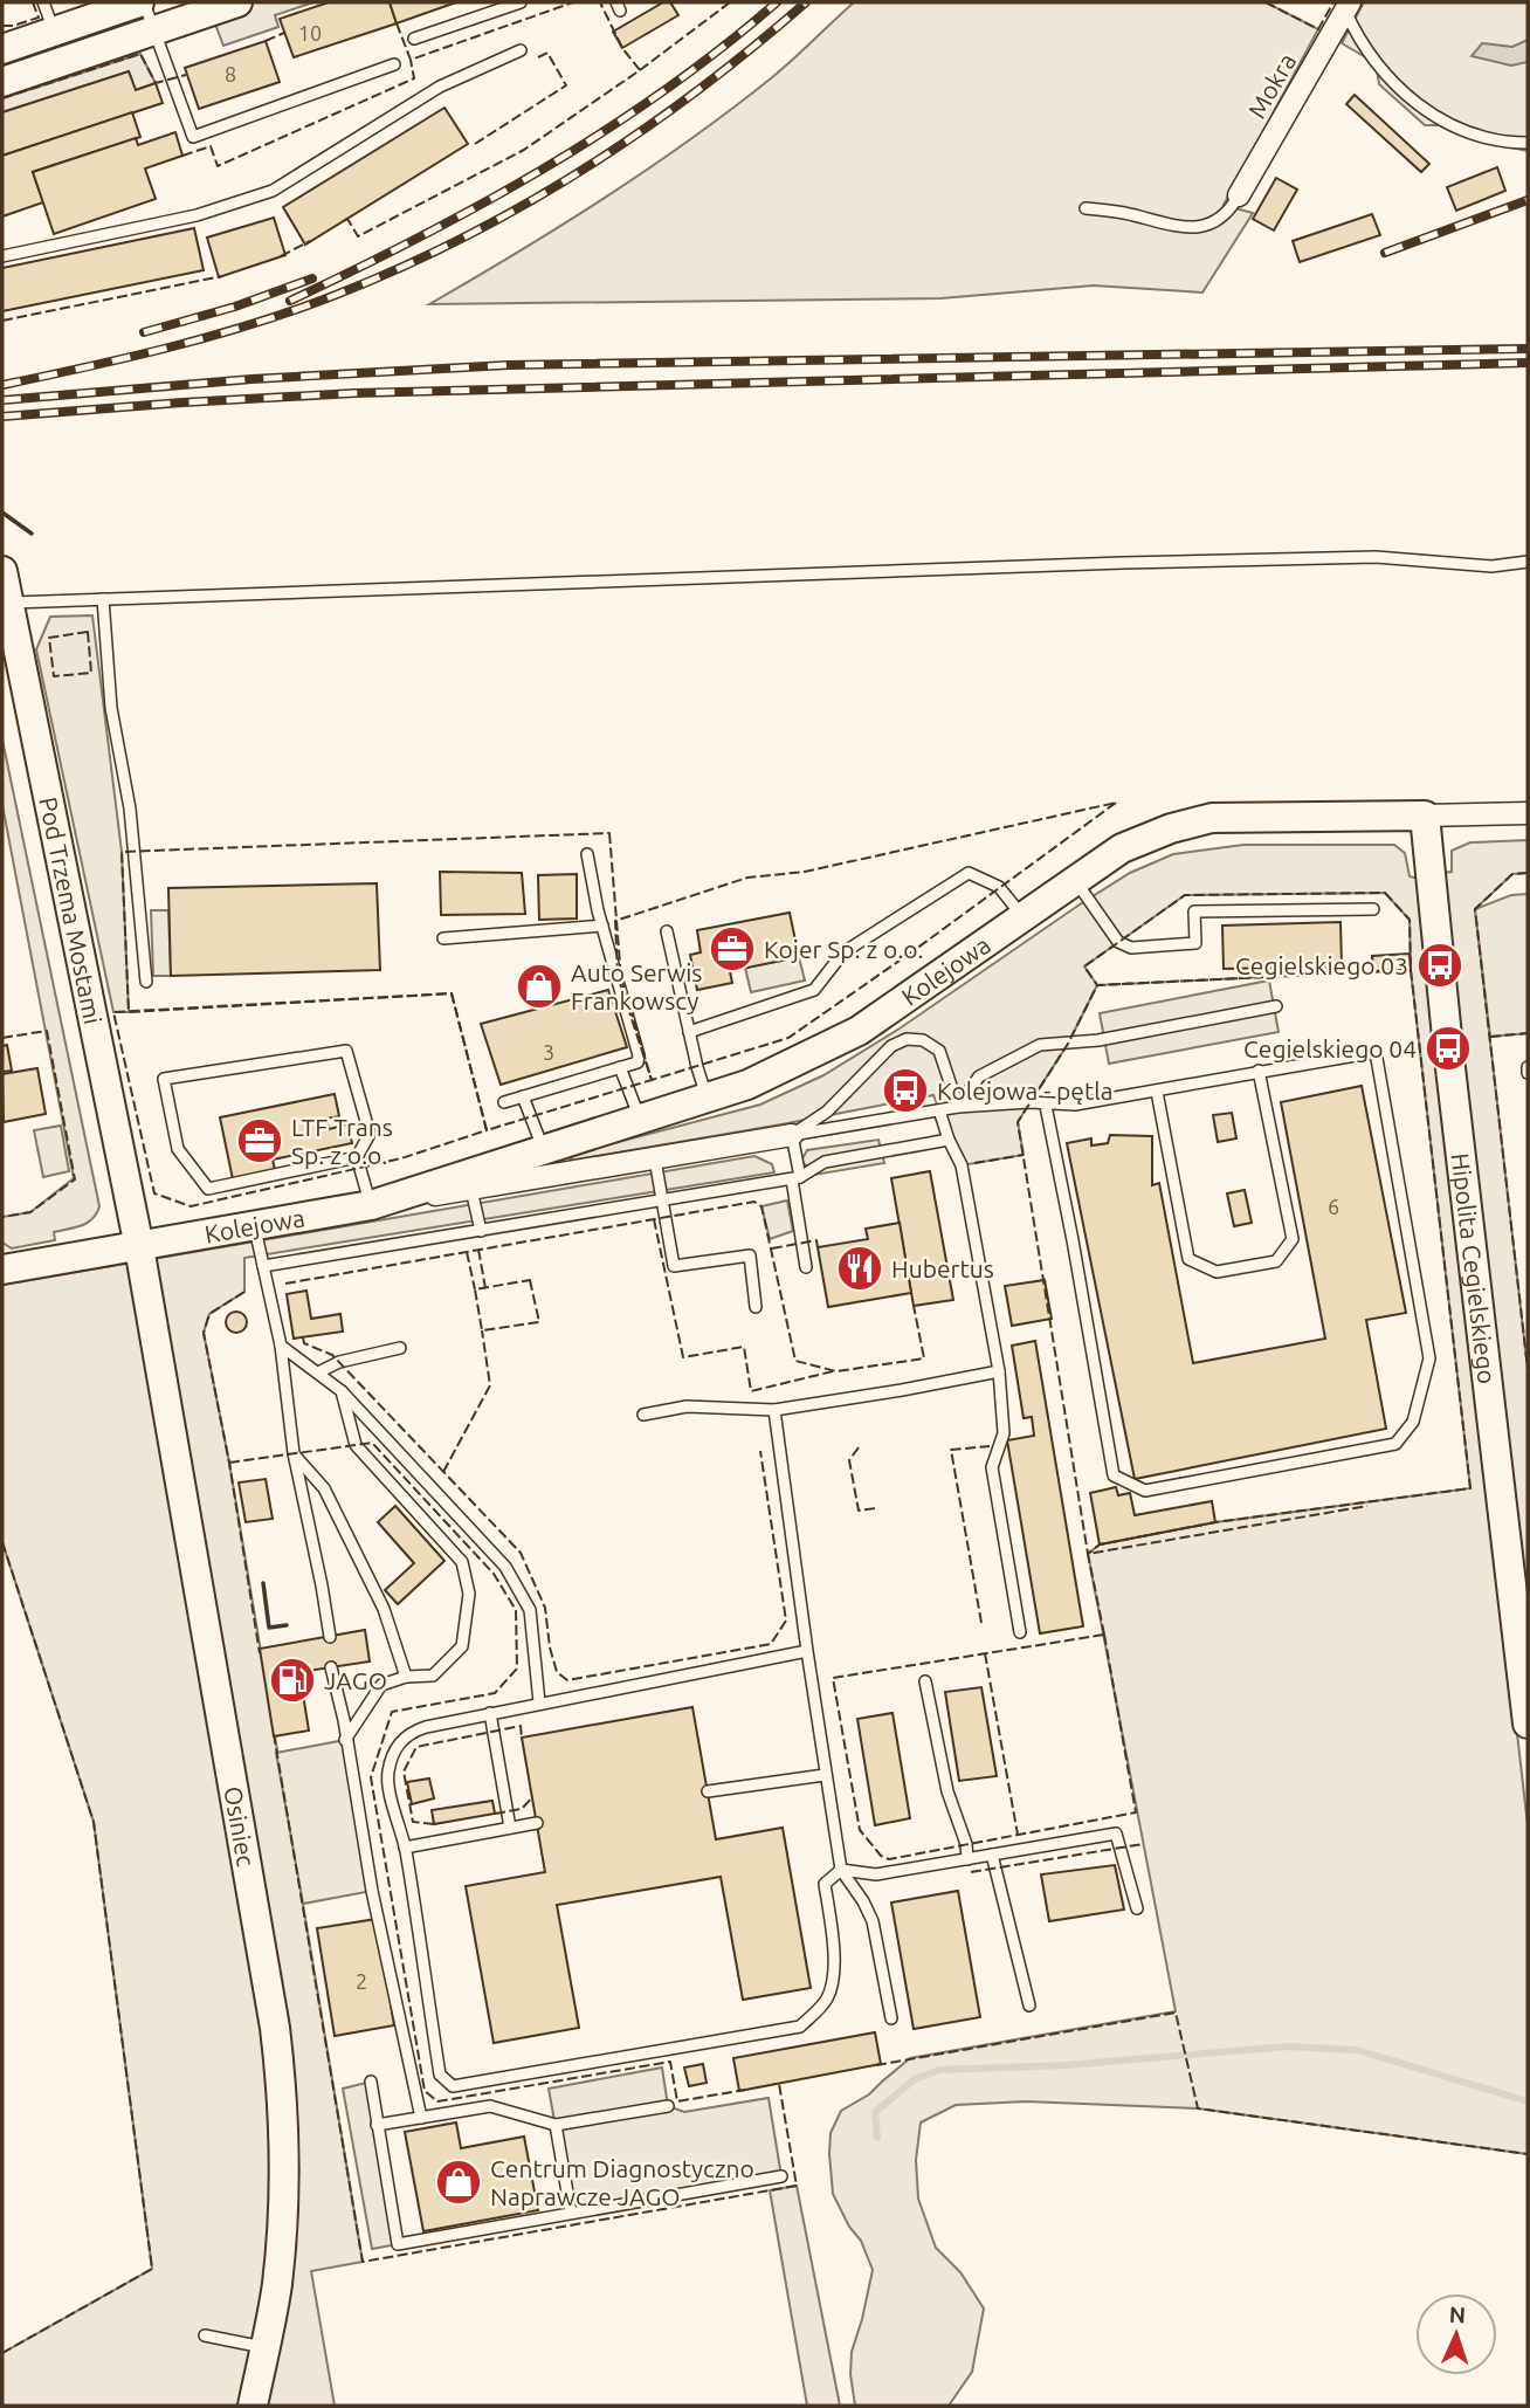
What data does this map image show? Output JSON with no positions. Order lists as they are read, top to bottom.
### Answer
{
  "streets": {
    "street": [
      "Mokra",
      "Pod Trzema Mostami",
      "Kolejowa",
      "Hipolita Cegielskiego",
      "Osiniec"
    ]
  },
  "crossings": [
    ["Pod Trzema Mostami", "Kolejowa"],
    ["Pod Trzema Mostami", "Osiniec"],
    ["Kolejowa", "Hipolita Cegielskiego"],
    ["Kolejowa", "Osiniec"]
  ],
  "places": {
    "office": ["Kojer Sp. z o.o.", "LTF Trans Sp. z o.o."],
    "bus stop": ["Cegielskiego 03", "Cegielskiego 04", "Kolejowa - pętla"],
    "shop": ["Auto Serwis Frankowscy", "Centrum Diagnostyczno Naprawcze JAGO"],
    "restaurant": ["Hubertus"],
    "fuel station": ["JAGO"]
  },
  "house_numbers": [
    "10",
    "8",
    "3",
    "6",
    "2"
  ],
  "north": "top"
}
